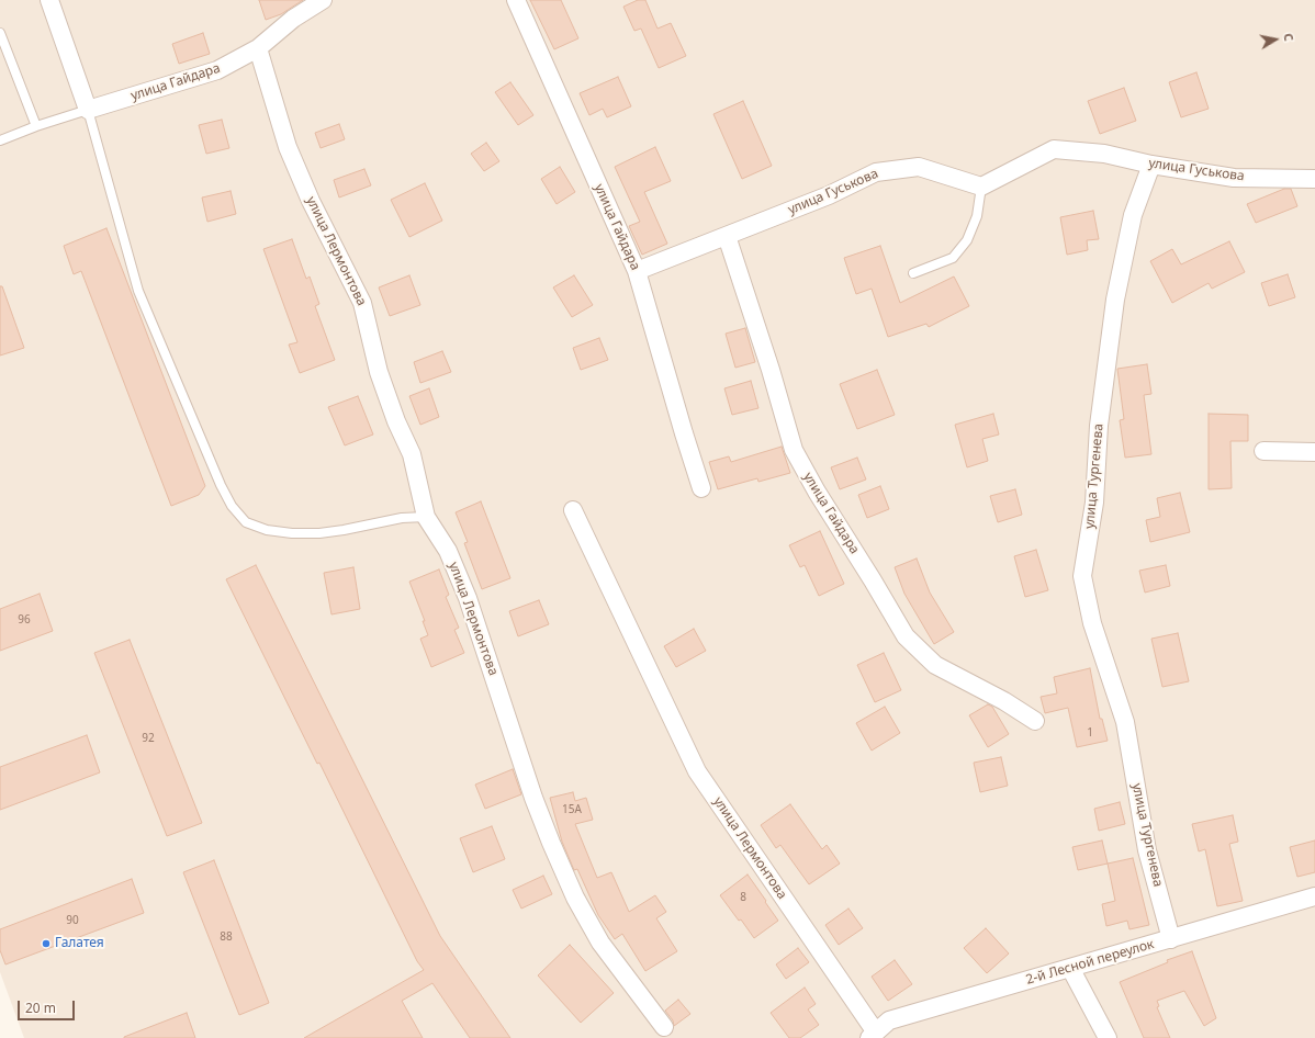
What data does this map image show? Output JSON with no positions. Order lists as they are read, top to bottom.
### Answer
{
  "streets": {
    "street": [
      "улица Гайдара",
      "улица Гуськова",
      "улица Лермонтова",
      "улица Тургенева",
      "2-й Лесной переулок"
    ]
  },
  "crossings": [
    ["улица Гайдара", "улица Гуськова"],
    ["улица Гайдара", "улица Лермонтова"],
    ["улица Гуськова", "улица Тургенева"],
    ["улица Лермонтова", "2-й Лесной переулок"],
    ["улица Тургенева", "2-й Лесной переулок"]
  ],
  "places": ["Галатея"],
  "house_numbers": [
    "96",
    "1",
    "92",
    "15А",
    "8",
    "90",
    "88"
  ],
  "scale_bar": "20 m",
  "north": "right"
}
